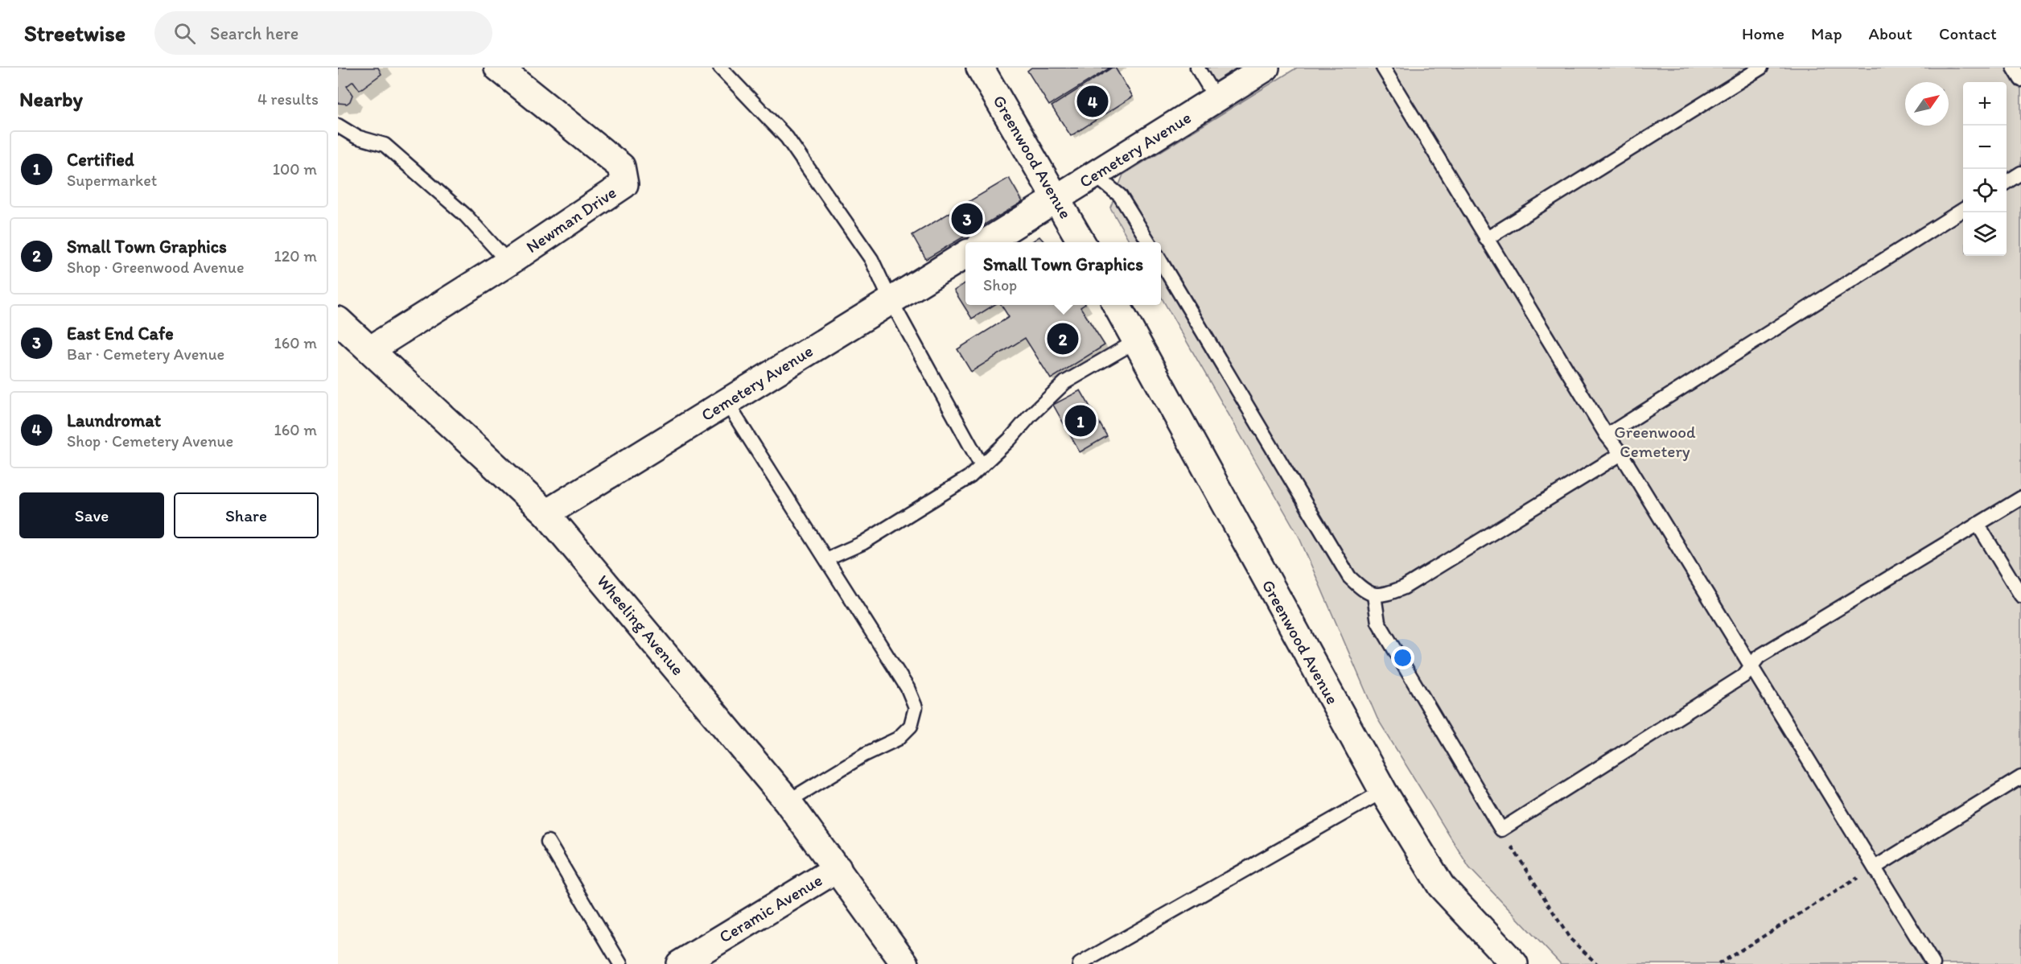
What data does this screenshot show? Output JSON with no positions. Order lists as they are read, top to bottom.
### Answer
{
  "streets": {
    "street": [
      "Cemetery Avenue",
      "Greenwood Avenue",
      "Newman Drive",
      "Wheeling Avenue",
      "Ceramic Avenue"
    ]
  },
  "crossings": [
    ["Cemetery Avenue", "Greenwood Avenue"],
    ["Cemetery Avenue", "Wheeling Avenue"],
    ["Newman Drive", "Wheeling Avenue"],
    ["Wheeling Avenue", "Ceramic Avenue"]
  ],
  "parks": ["Greenwood Cemetery"],
  "north": "top right",
  "page": {
    "header": "Streetwise",
    "search": "Search here",
    "nav": [
      "Home",
      "Map",
      "About",
      "Contact"
    ],
    "heading": ["Nearby", "4 results"],
    "map_buttons": ["+", "−"],
    "pins": [
      "4",
      "3",
      "2",
      "1"
    ],
    "list": [
      {
        "mark": "1",
        "name": "Certified",
        "note": "Supermarket",
        "value": "100 m"
      },
      {
        "mark": "2",
        "name": "Small Town Graphics",
        "note": "Shop · Greenwood Avenue",
        "value": "120 m"
      },
      {
        "mark": "3",
        "name": "East End Cafe",
        "note": "Bar · Cemetery Avenue",
        "value": "160 m"
      },
      {
        "mark": "4",
        "name": "Laundromat",
        "note": "Shop · Cemetery Avenue",
        "value": "160 m"
      }
    ],
    "popup": ["Small Town Graphics", "Shop"],
    "buttons": ["Save", "Share"]
  }
}
